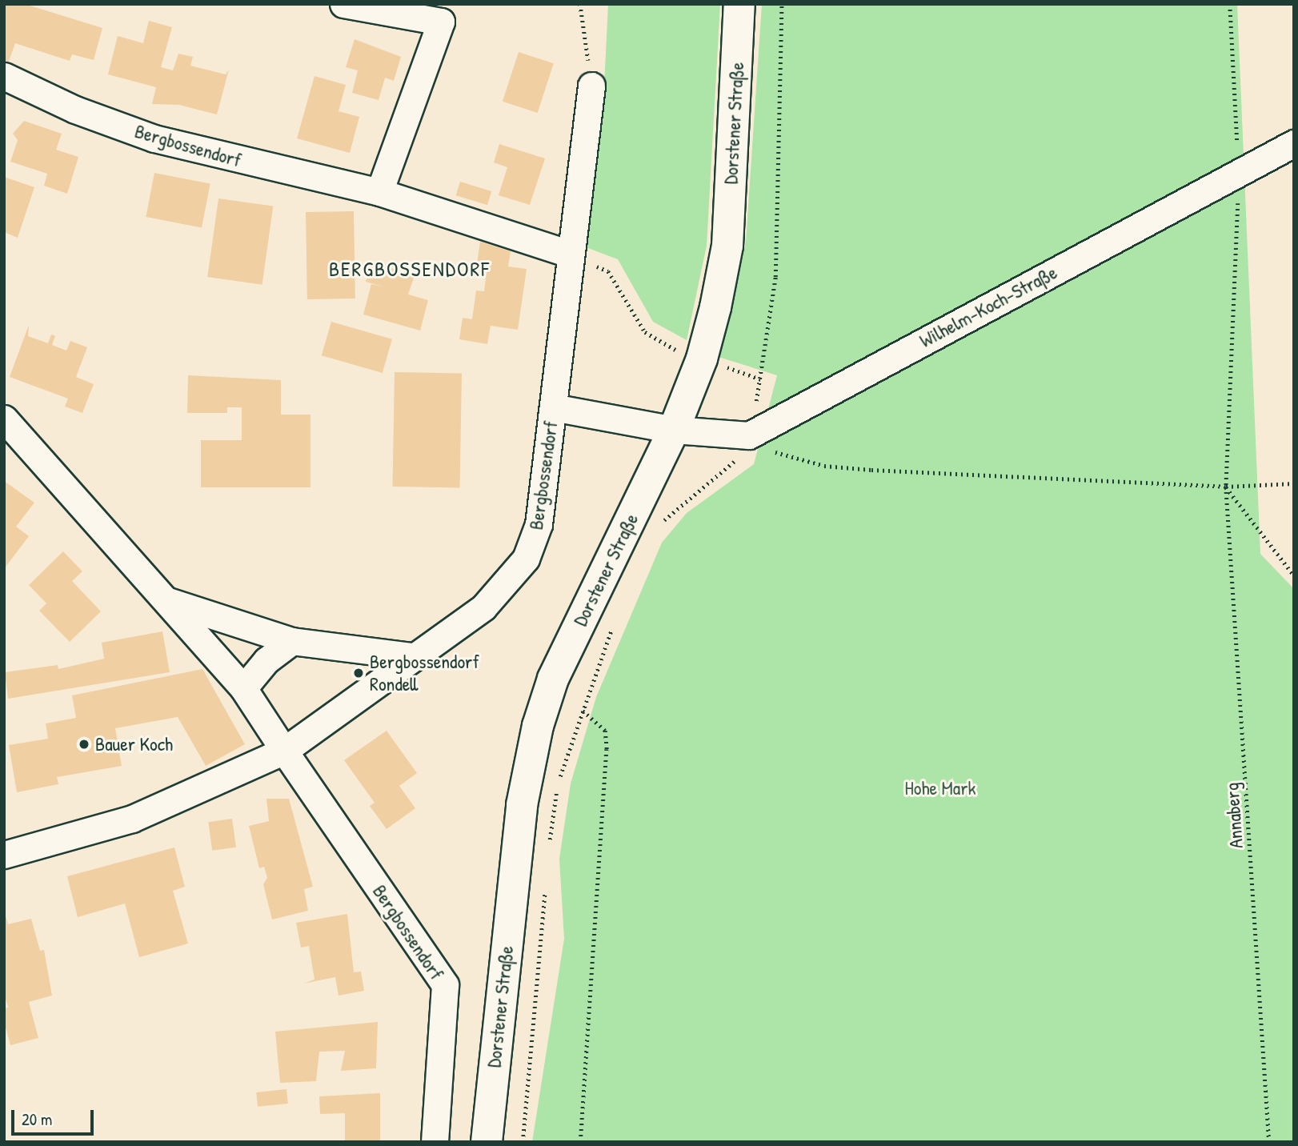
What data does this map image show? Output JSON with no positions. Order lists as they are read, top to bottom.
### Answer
{
  "streets": {
    "main road": ["Dorstener Straße"],
    "street": ["Bergbossendorf", "Wilhelm-Koch-Straße"],
    "path": ["Annaberg"]
  },
  "crossings": [
    ["Dorstener Straße", "Bergbossendorf"],
    ["Wilhelm-Koch-Straße", "Annaberg"]
  ],
  "districts": ["BERGBOSSENDORF"],
  "parks": ["Hohe Mark"],
  "places": ["Bergbossendorf Rondell", "Bauer Koch"],
  "scale_bar": "20 m"
}
